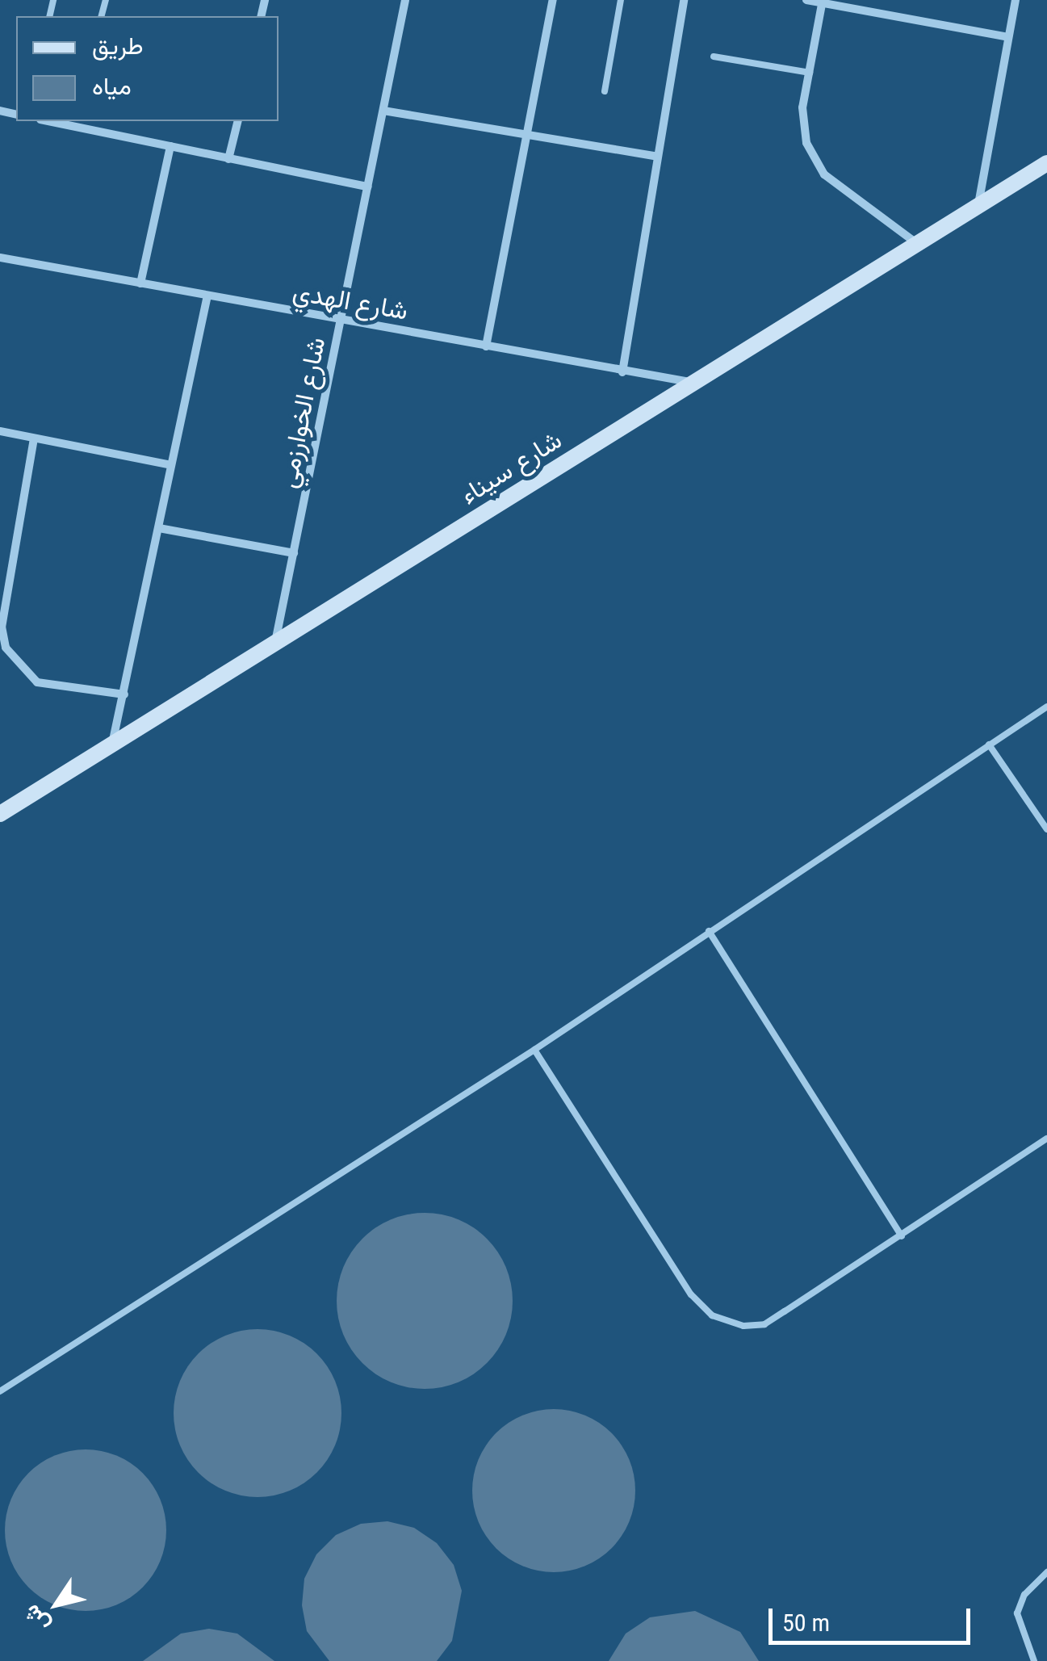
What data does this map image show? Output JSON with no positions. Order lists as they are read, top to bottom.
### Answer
{
  "streets": {
    "street": ["شارع الهدي", "شارع الخوارزمي", "شارع سيناء"]
  },
  "crossings": [
    ["شارع الهدي", "شارع الخوارزمي"],
    ["شارع الهدي", "شارع سيناء"],
    ["شارع الخوارزمي", "شارع سيناء"]
  ],
  "legend": ["طريق", "مياه"],
  "scale_bar": "50 m",
  "north": "bottom left"
}
